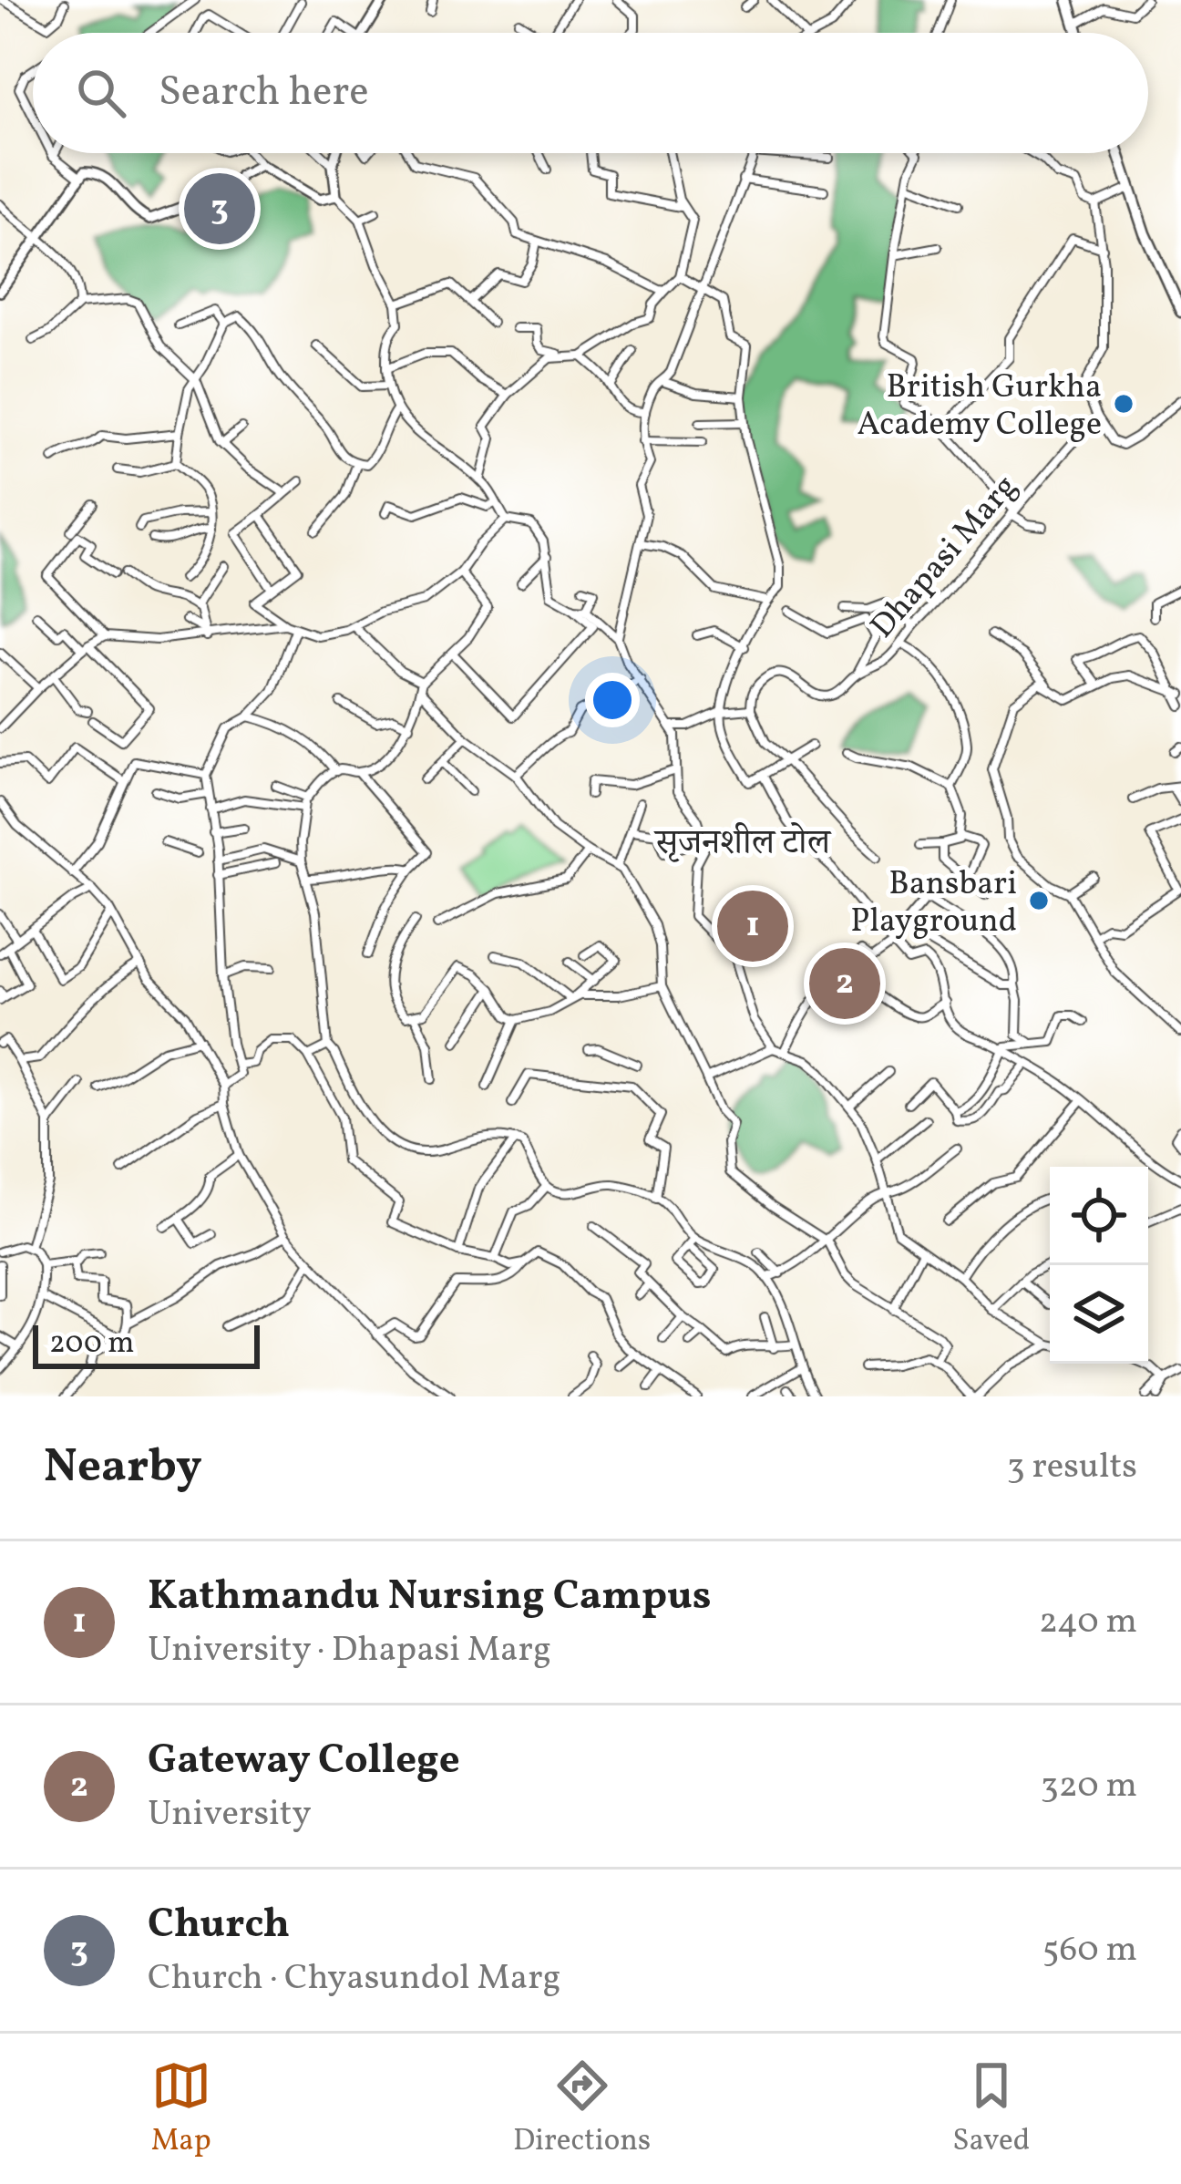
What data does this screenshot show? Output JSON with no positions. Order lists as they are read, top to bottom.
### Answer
{
  "streets": {
    "street": ["Dhapasi Marg"]
  },
  "districts": ["सृजनशील टोल"],
  "places": ["British Gurkha Academy College", "Bansbari Playground"],
  "scale_bar": "200 m",
  "page": {
    "search": "Search here",
    "pins": ["3", "1", "2"],
    "scale": "200 m",
    "heading": ["Nearby", "3 results"],
    "list": [
      {
        "mark": "1",
        "name": "Kathmandu Nursing Campus",
        "note": "University · Dhapasi Marg",
        "value": "240 m"
      },
      {
        "mark": "2",
        "name": "Gateway College",
        "note": "University",
        "value": "320 m"
      },
      {
        "mark": "3",
        "name": "Church",
        "note": "Church · Chyasundol Marg",
        "value": "560 m"
      }
    ],
    "nav": ["Map", "Directions", "Saved"]
  }
}
